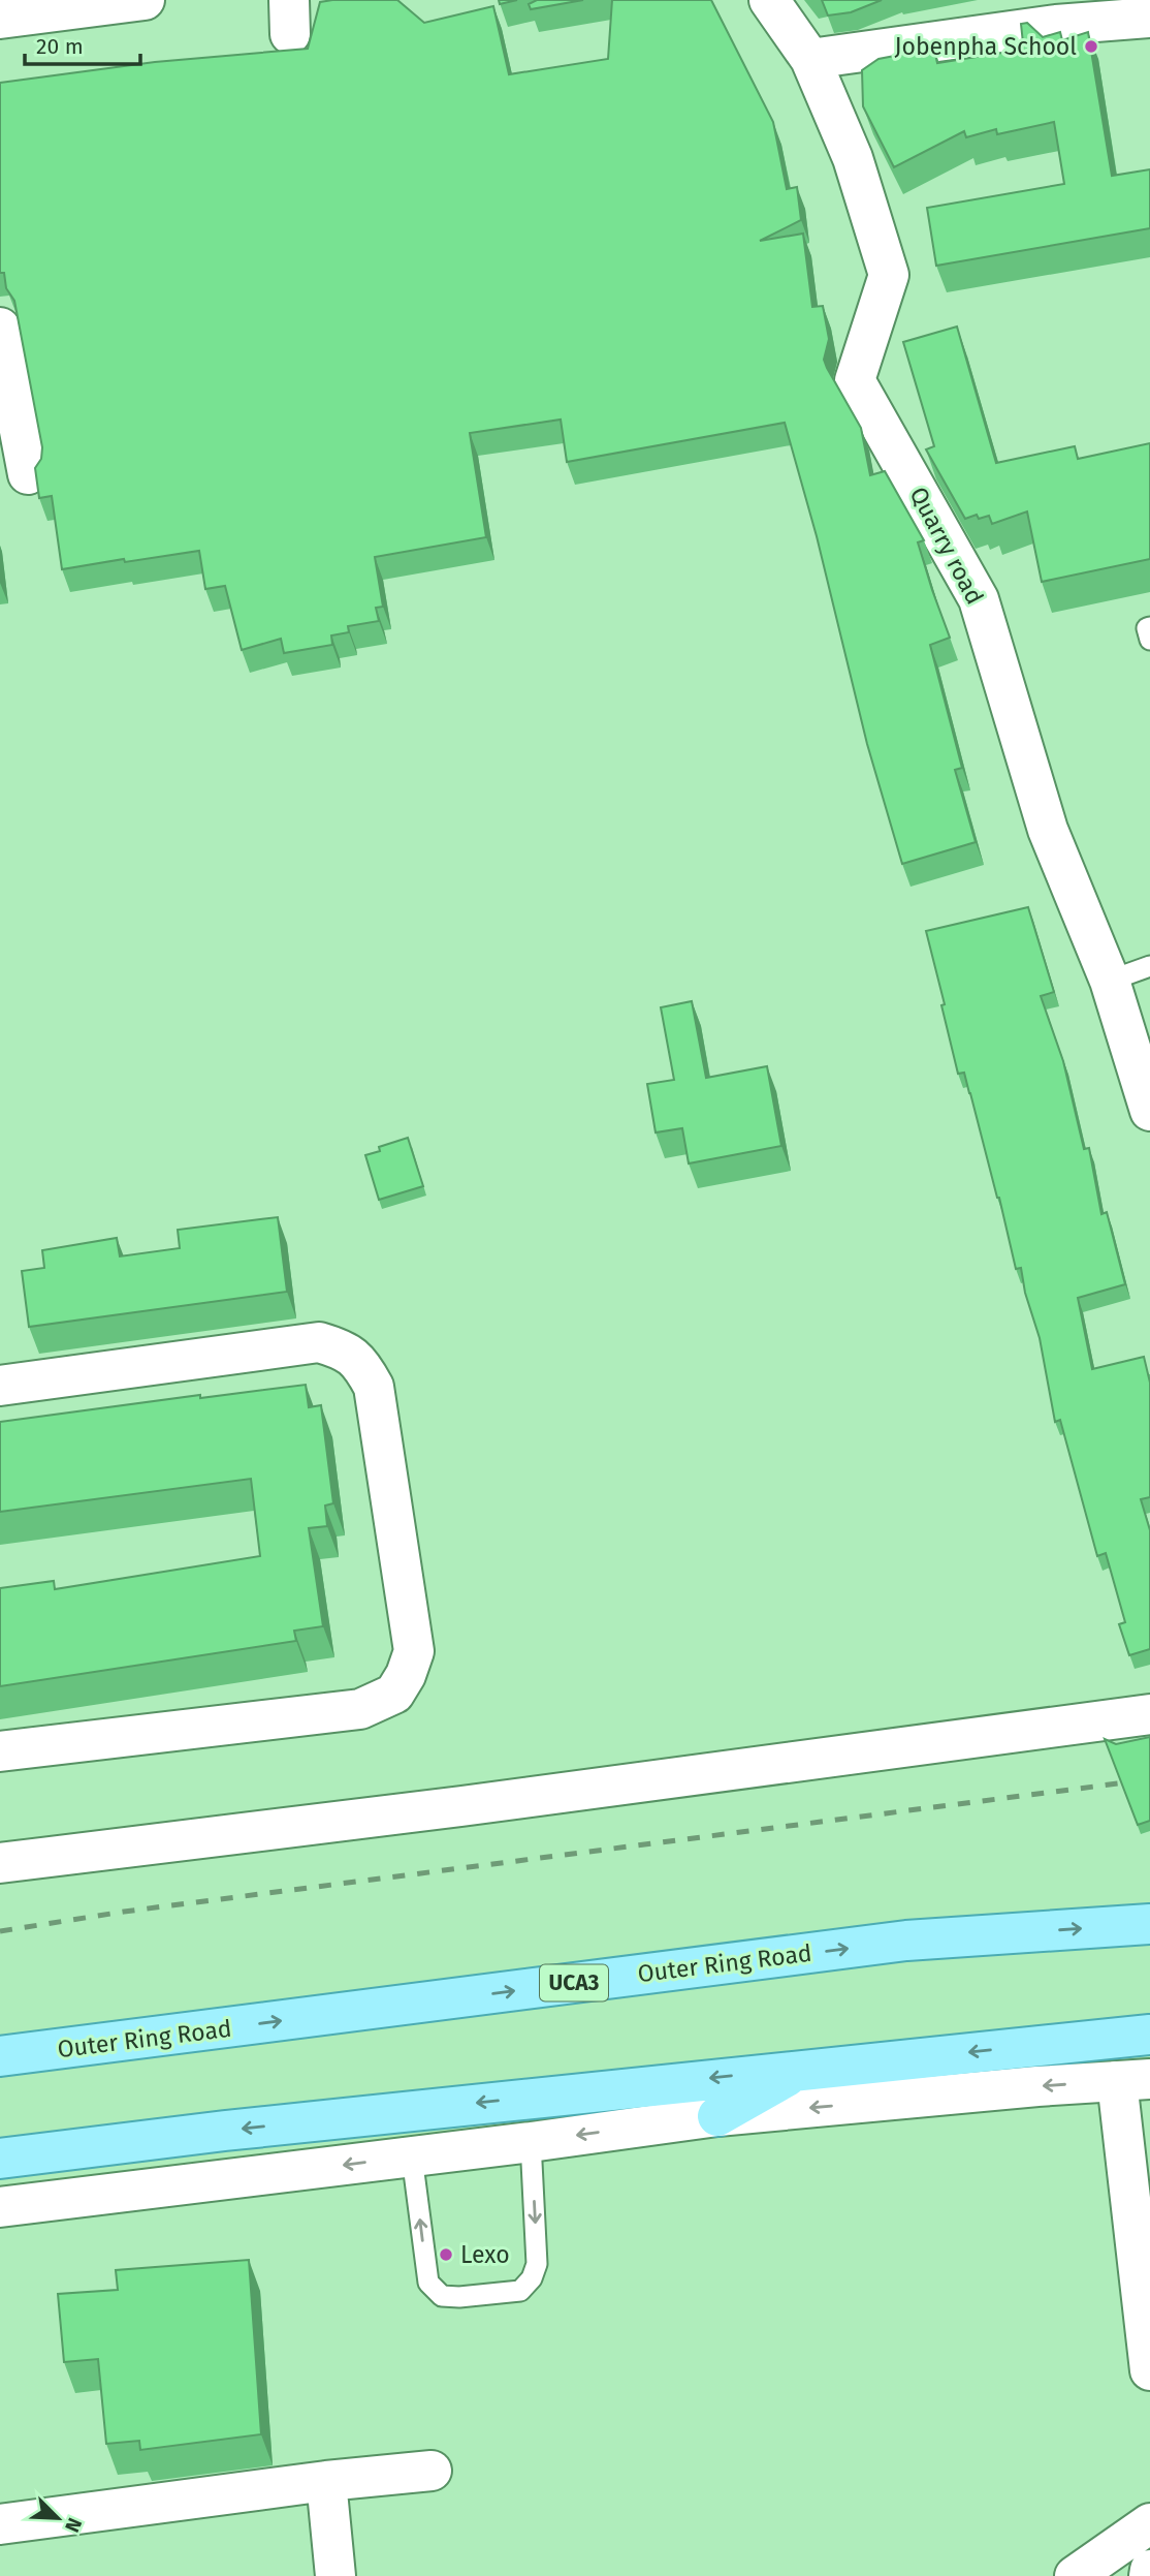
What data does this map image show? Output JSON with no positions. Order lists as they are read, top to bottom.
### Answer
{
  "streets": {
    "main road": ["Outer Ring Road", "UCA3"],
    "street": ["Quarry road"]
  },
  "places": ["Jobenpha School", "Lexo"],
  "scale_bar": "20 m",
  "north": "bottom right"
}
